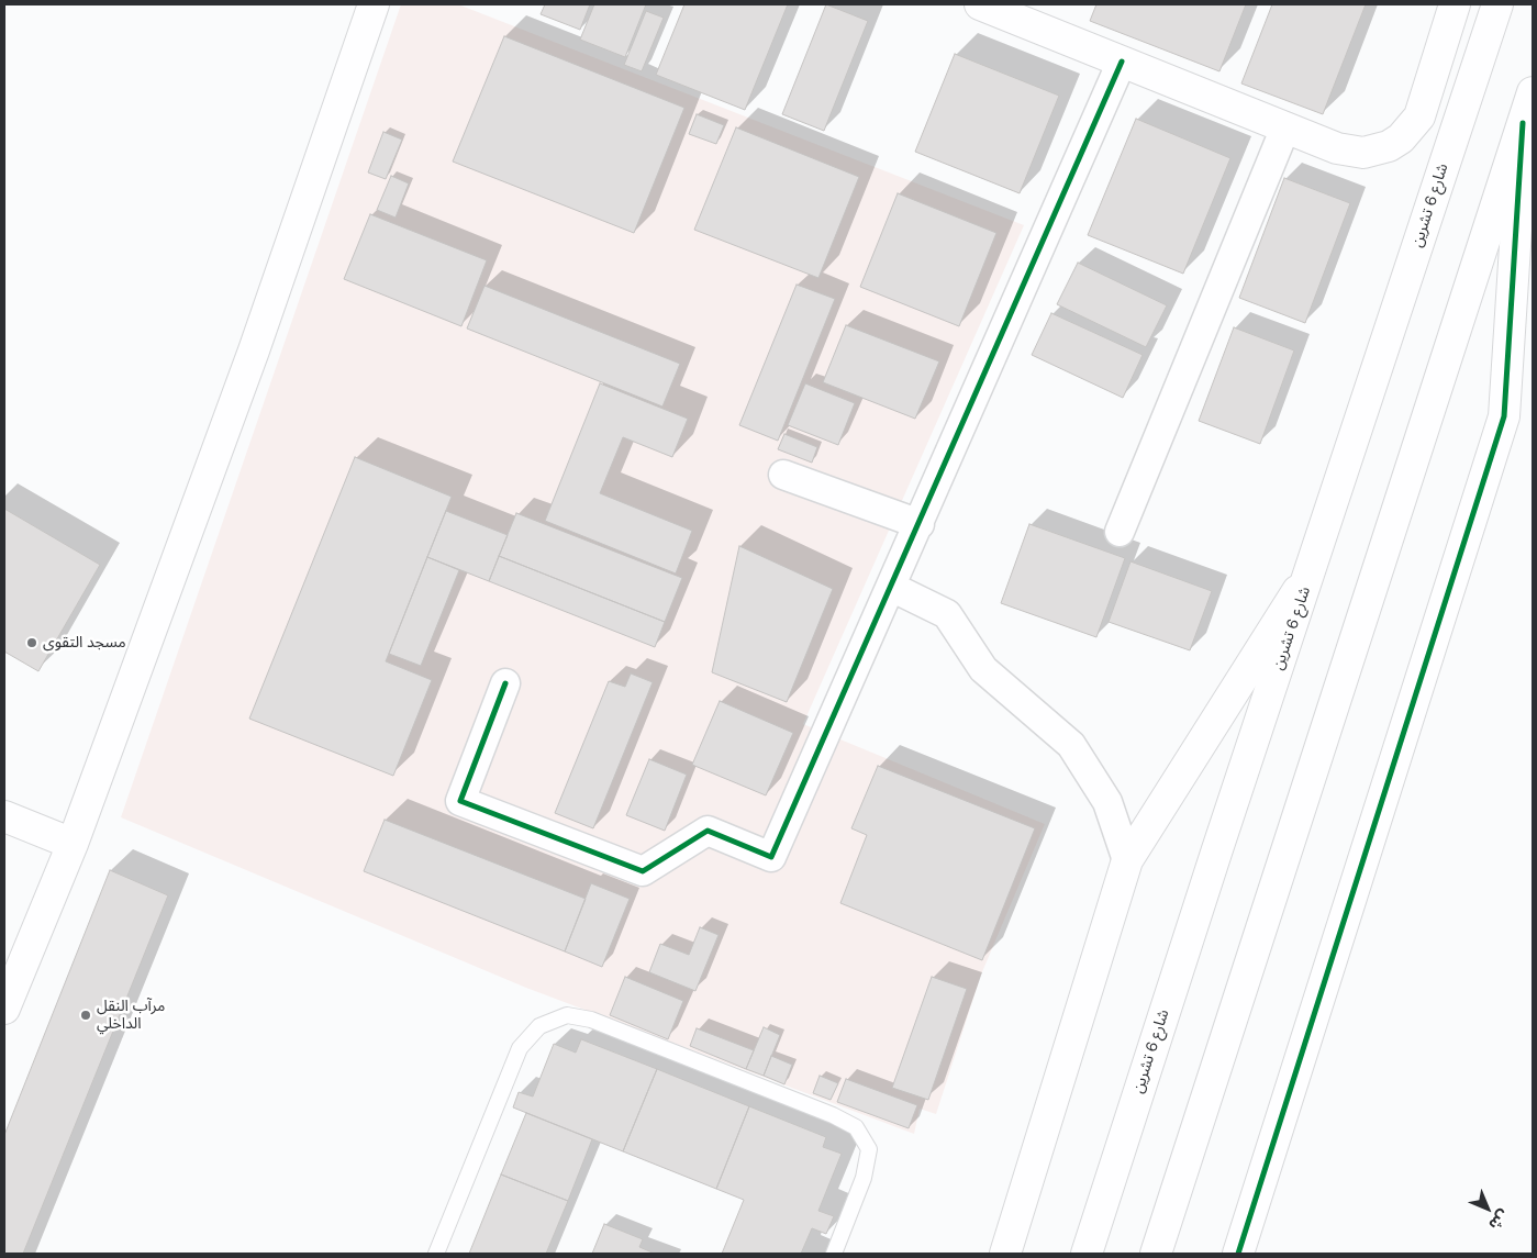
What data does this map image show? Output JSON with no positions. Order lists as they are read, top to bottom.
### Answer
{
  "streets": {
    "main road": ["شارع 6 تشرين"]
  },
  "places": ["مسجد التقوى", "مرآب النقل الداخلي"],
  "north": "bottom right"
}
